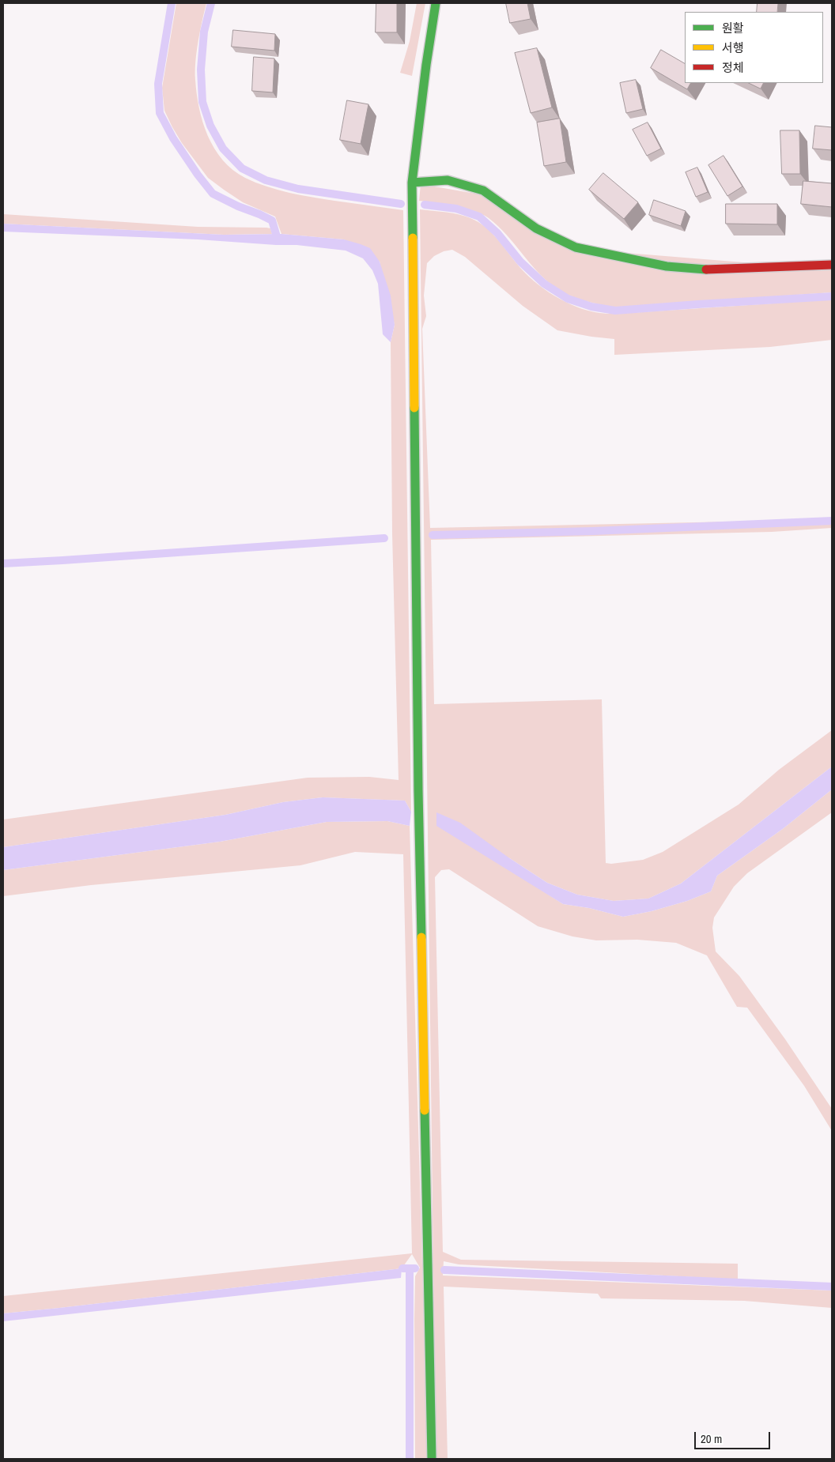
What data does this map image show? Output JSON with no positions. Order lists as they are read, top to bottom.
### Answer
{
  "legend": ["원활", "서행", "정체"],
  "scale_bar": "20 m"
}
